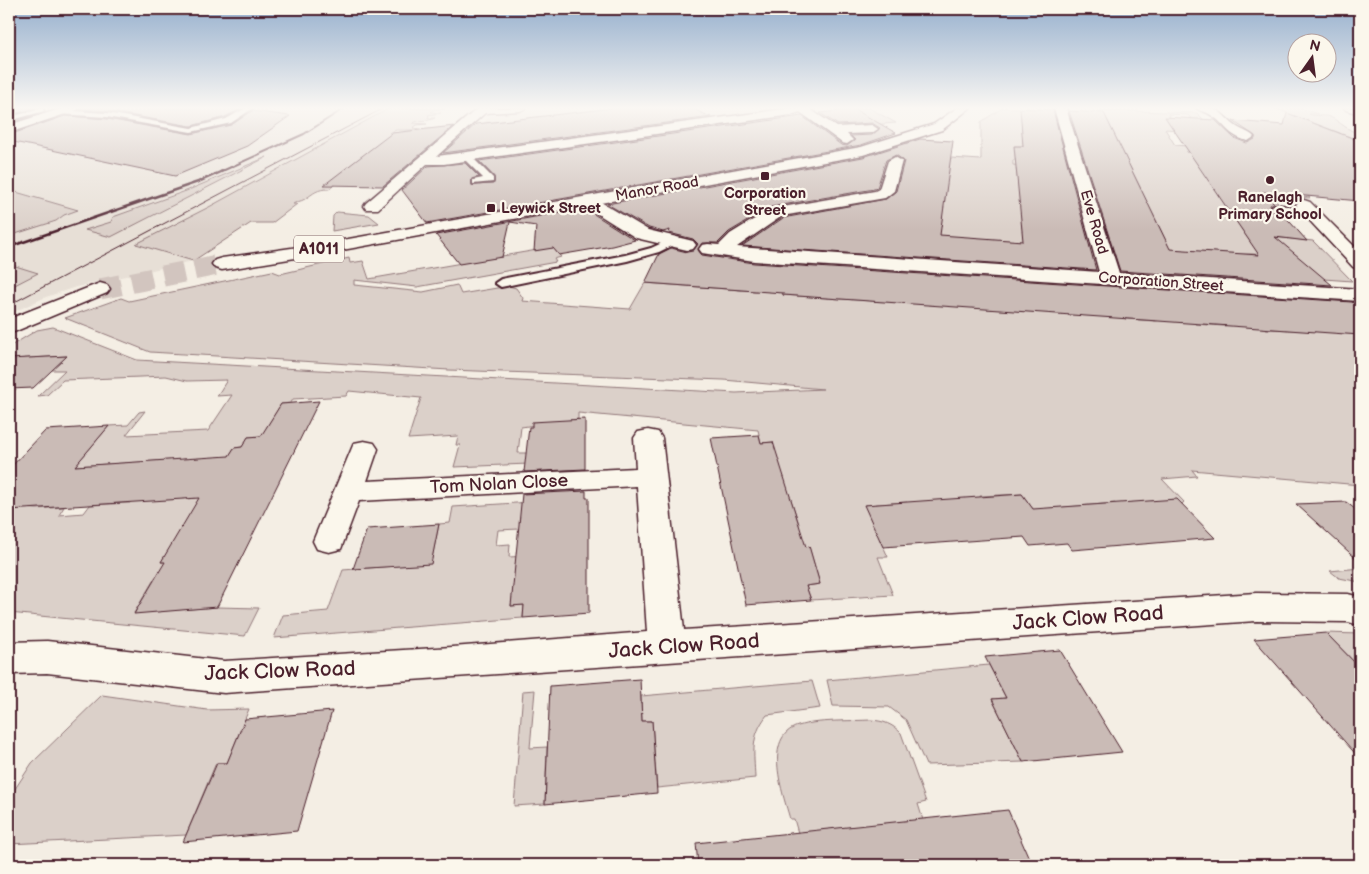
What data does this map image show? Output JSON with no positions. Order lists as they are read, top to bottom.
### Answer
{
  "streets": {
    "street": [
      "Manor Road",
      "Eve Road",
      "A1011",
      "Corporation Street",
      "Tom Nolan Close",
      "Jack Clow Road"
    ]
  },
  "crossings": [
    ["Eve Road", "Corporation Street"]
  ],
  "places": {
    "transit": ["Corporation Street", "Leywick Street"],
    "other": ["Ranelagh Primary School"]
  },
  "north": "top"
}
